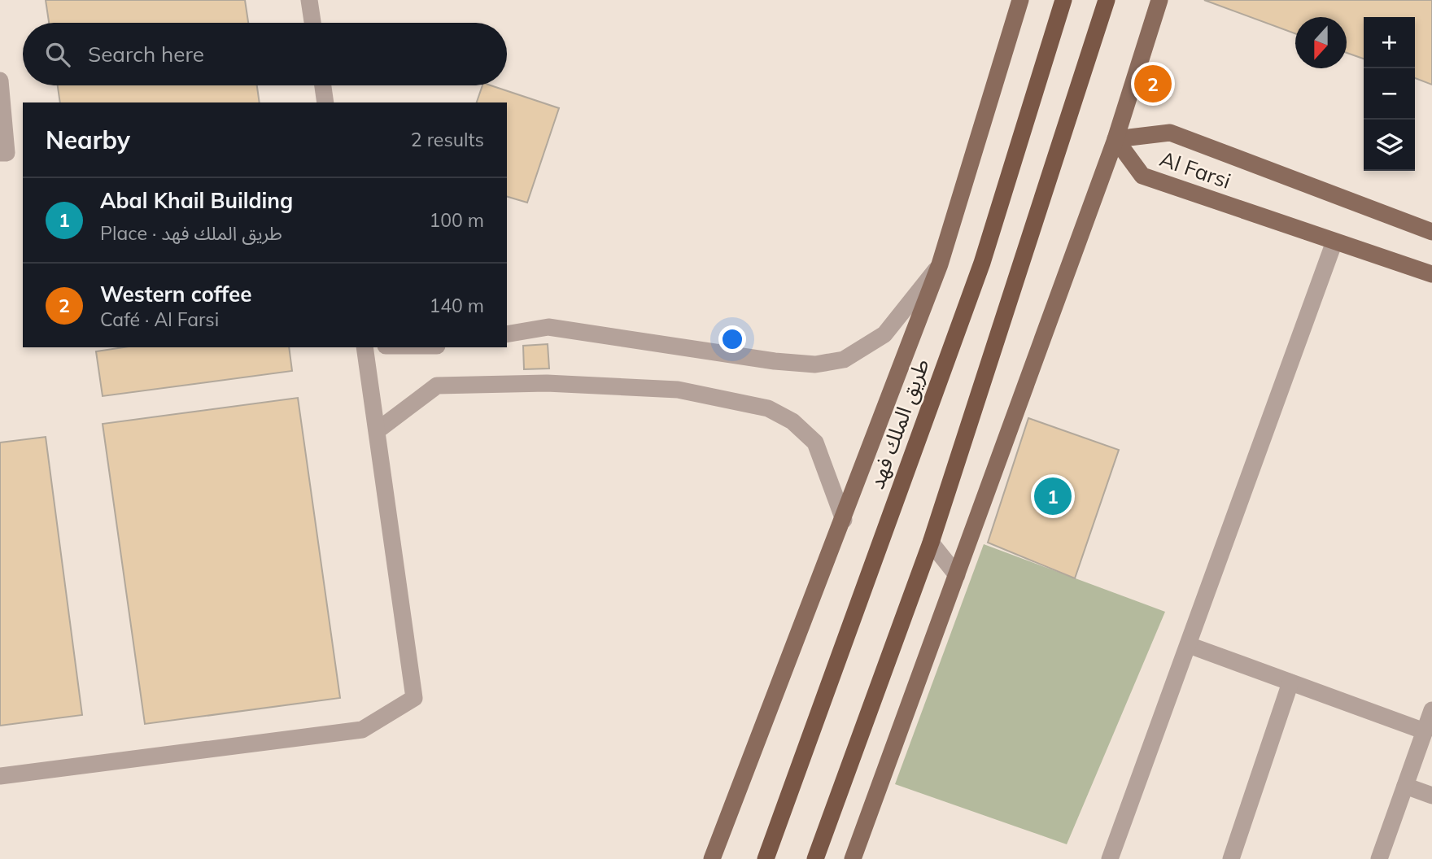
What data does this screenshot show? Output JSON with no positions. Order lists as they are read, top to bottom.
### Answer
{
  "streets": {
    "highway": ["طريق الملك فهد"],
    "main road": ["Al Farsi"]
  },
  "north": "bottom",
  "page": {
    "map_buttons": ["+", "−"],
    "search": "Search here",
    "pins": ["2", "1"],
    "heading": ["Nearby", "2 results"],
    "list": [
      {
        "mark": "1",
        "name": "Abal Khail Building",
        "note": "Place · طريق الملك فهد",
        "value": "100 m"
      },
      {
        "mark": "2",
        "name": "Western coffee",
        "note": "Café · Al Farsi",
        "value": "140 m"
      }
    ]
  }
}
